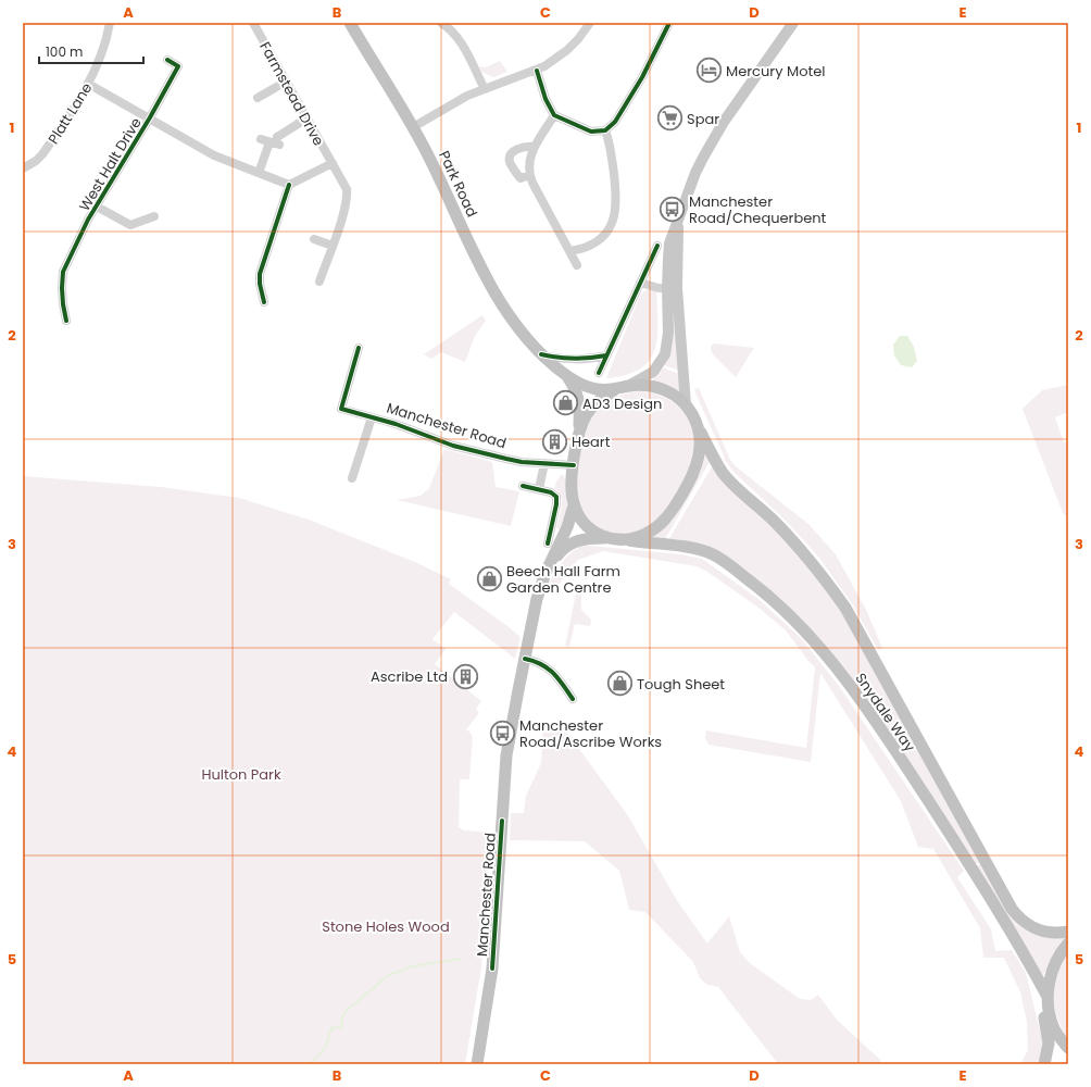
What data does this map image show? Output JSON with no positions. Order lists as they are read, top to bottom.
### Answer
{
  "streets": {
    "highway": ["Park Road", "Manchester Road", "Snydale Way"],
    "street": ["Farmstead Drive", "Platt Lane", "West Halt Drive"]
  },
  "crossings": [
    ["Park Road", "Manchester Road"],
    ["Park Road", "Snydale Way"],
    ["Manchester Road", "Snydale Way"]
  ],
  "parks": ["Hulton Park", "Stone Holes Wood"],
  "places": {
    "hotel": ["Mercury Motel"],
    "supermarket": ["Spar"],
    "bus stop": ["Manchester Road/Chequerbent", "Manchester Road/Ascribe Works"],
    "shop": ["AD3 Design", "Beech Hall Farm Garden Centre", "Tough Sheet"],
    "building": ["Heart", "Ascribe Ltd"]
  },
  "scale_bar": "100 m",
  "grid": {
    "columns": [
      "A",
      "B",
      "C",
      "D",
      "E"
    ],
    "rows": [
      "1",
      "2",
      "3",
      "4",
      "5"
    ]
  }
}
